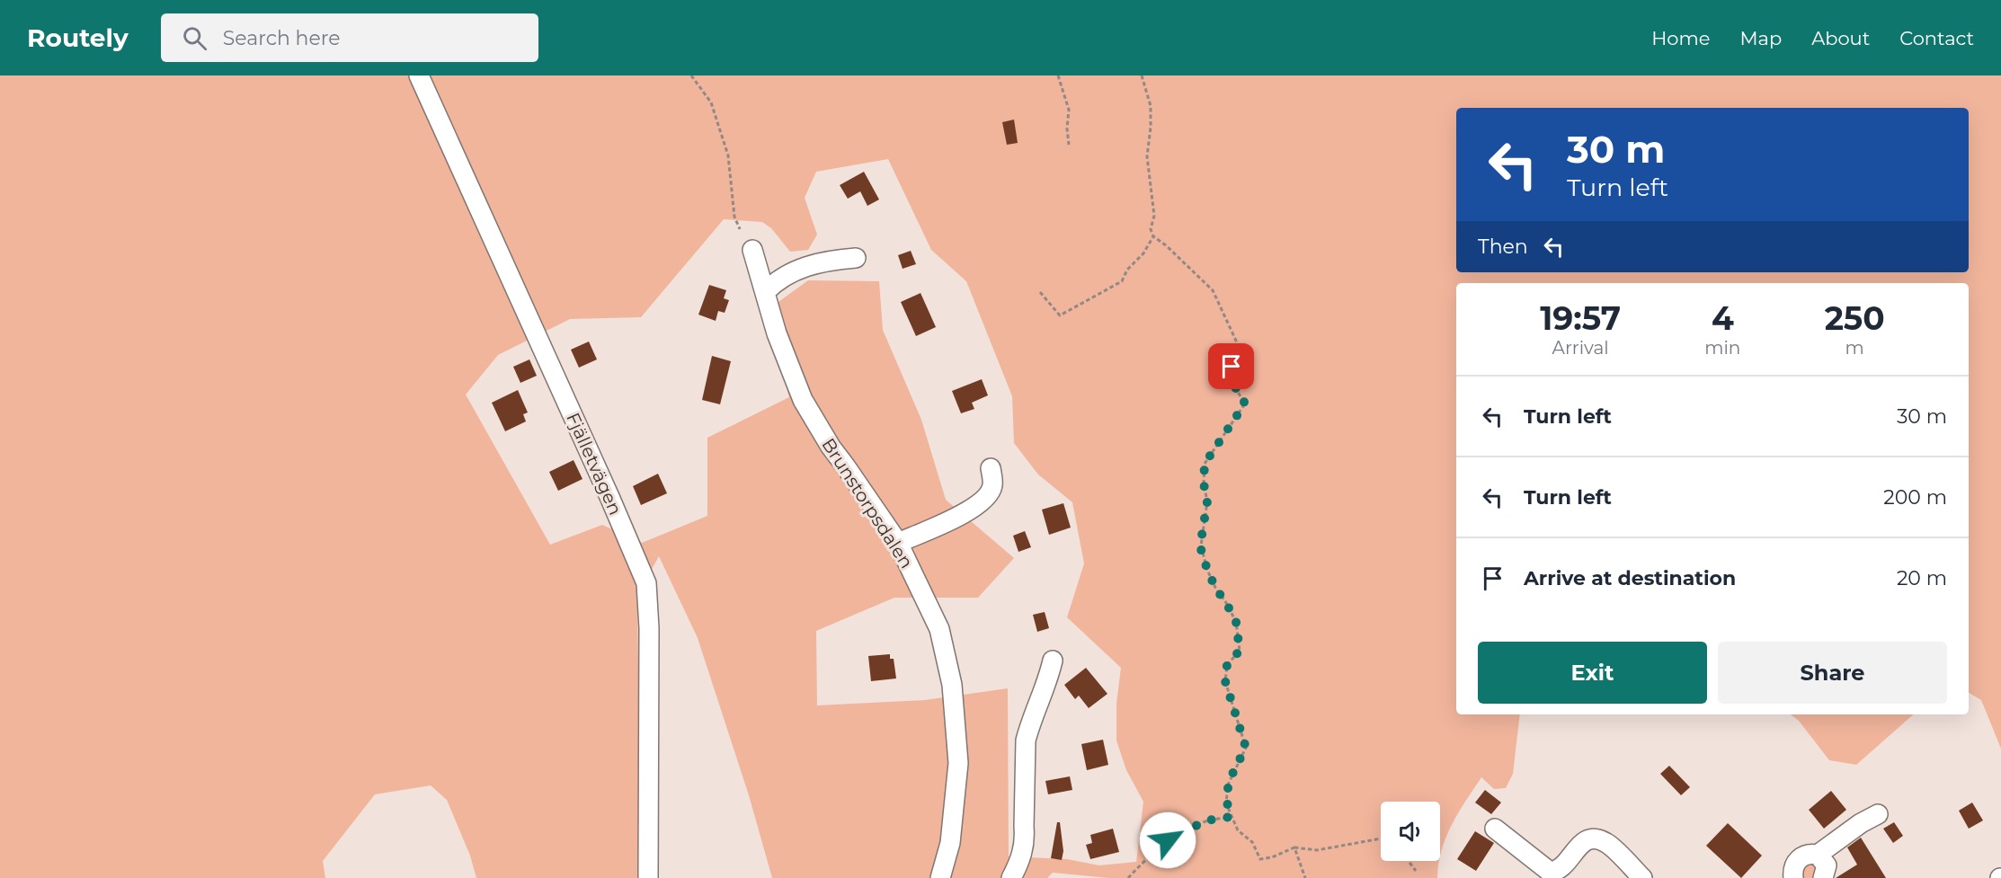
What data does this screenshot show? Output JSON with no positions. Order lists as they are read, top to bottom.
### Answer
{
  "streets": {
    "street": ["Fjälletvägen", "Brunstorpsdalen"]
  },
  "page": {
    "header": "Routely",
    "search": "Search here",
    "nav": [
      "Home",
      "Map",
      "About",
      "Contact"
    ],
    "turn": ["30 m", "Turn left"],
    "then": "Then",
    "eta": [
      "19:57",
      "Arrival",
      "4",
      "min",
      "250",
      "m"
    ],
    "list": [
      {
        "name": "Turn left",
        "value": "30 m"
      },
      {
        "name": "Turn left",
        "value": "200 m"
      },
      {
        "name": "Arrive at destination",
        "value": "20 m"
      }
    ],
    "buttons": ["Exit", "Share"]
  }
}
